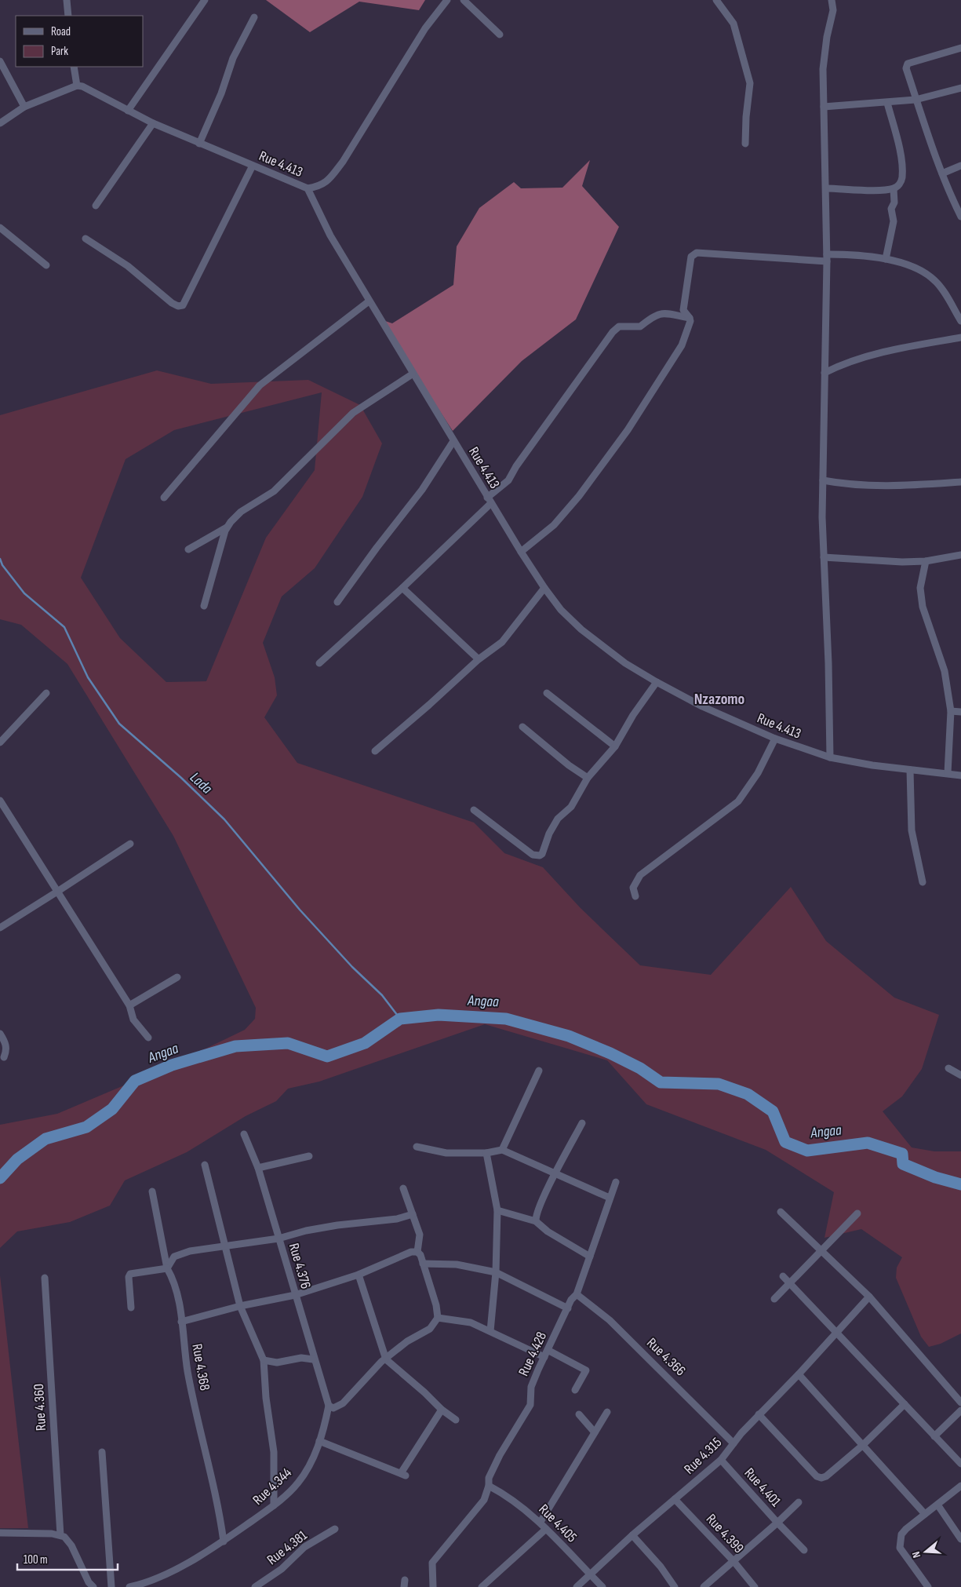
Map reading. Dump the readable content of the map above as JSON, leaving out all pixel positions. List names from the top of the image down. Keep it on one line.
{"streets":{"street":["Rue 4.413","Rue 4.376","Rue 4.428","Rue 4.366","Rue 4.368","Rue 4.360","Rue 4.315","Rue 4.344","Rue 4.401","Rue 4.405","Rue 4.399","Rue 4.381"]},"crossings":[["Rue 4.376","Rue 4.344"],["Rue 4.428","Rue 4.366"],["Rue 4.428","Rue 4.405"],["Rue 4.366","Rue 4.315"],["Rue 4.368","Rue 4.344"],["Rue 4.315","Rue 4.401"],["Rue 4.315","Rue 4.405"],["Rue 4.315","Rue 4.399"],["Rue 4.401","Rue 4.399"]],"districts":["Nzazomo"],"water":["Lada","Angaa"],"legend":["Road","Park"],"scale_bar":"100 m","north":"left"}
